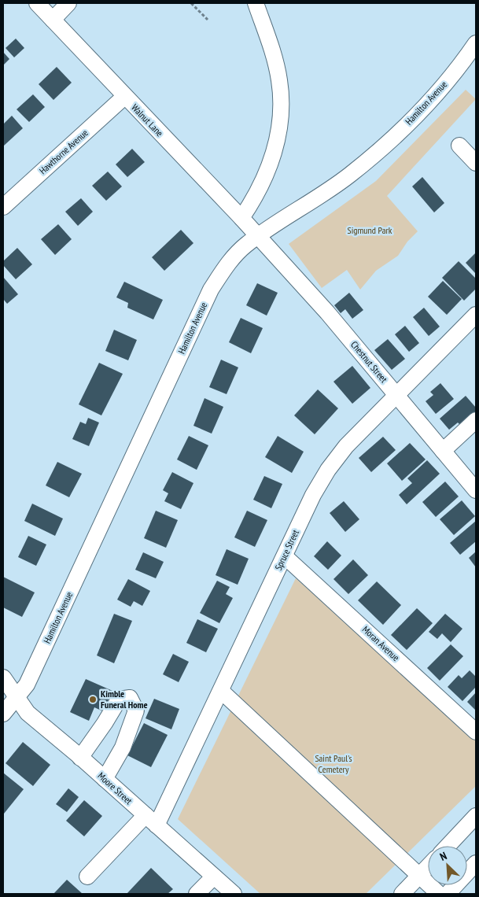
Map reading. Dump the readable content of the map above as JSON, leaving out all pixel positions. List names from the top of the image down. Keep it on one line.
{"streets":{"street":["Hamilton Avenue","Walnut Lane","Hawthorne Avenue","Chestnut Street","Spruce Street","Moran Avenue","Moore Street"]},"crossings":[["Hamilton Avenue","Walnut Lane"],["Hamilton Avenue","Chestnut Street"],["Hamilton Avenue","Moore Street"],["Walnut Lane","Hawthorne Avenue"],["Walnut Lane","Chestnut Street"],["Chestnut Street","Spruce Street"],["Spruce Street","Moran Avenue"],["Spruce Street","Moore Street"]],"parks":["Sigmund Park","Saint Paul's Cemetery"],"places":["Kimble Funeral Home"],"north":"top left"}
